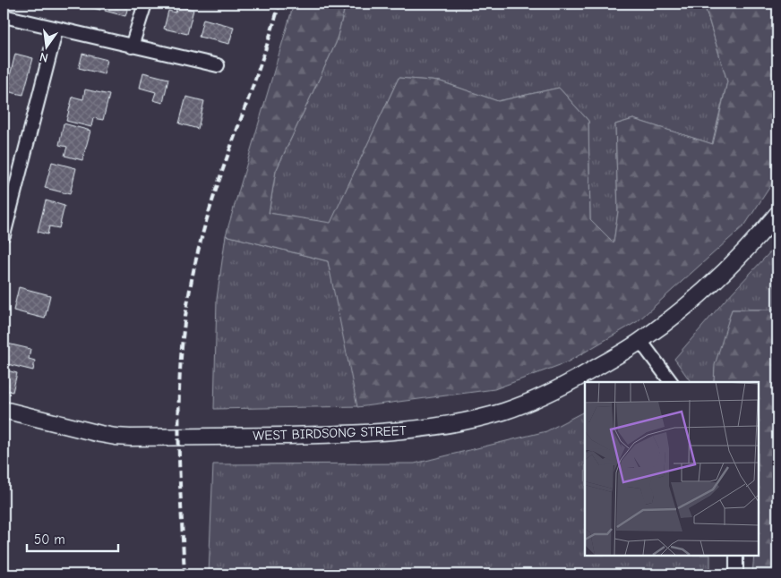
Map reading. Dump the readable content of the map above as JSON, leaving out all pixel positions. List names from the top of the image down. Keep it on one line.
{"streets":{"street":["WEST BIRDSONG STREET"]},"scale_bar":"50 m","north":"bottom"}
